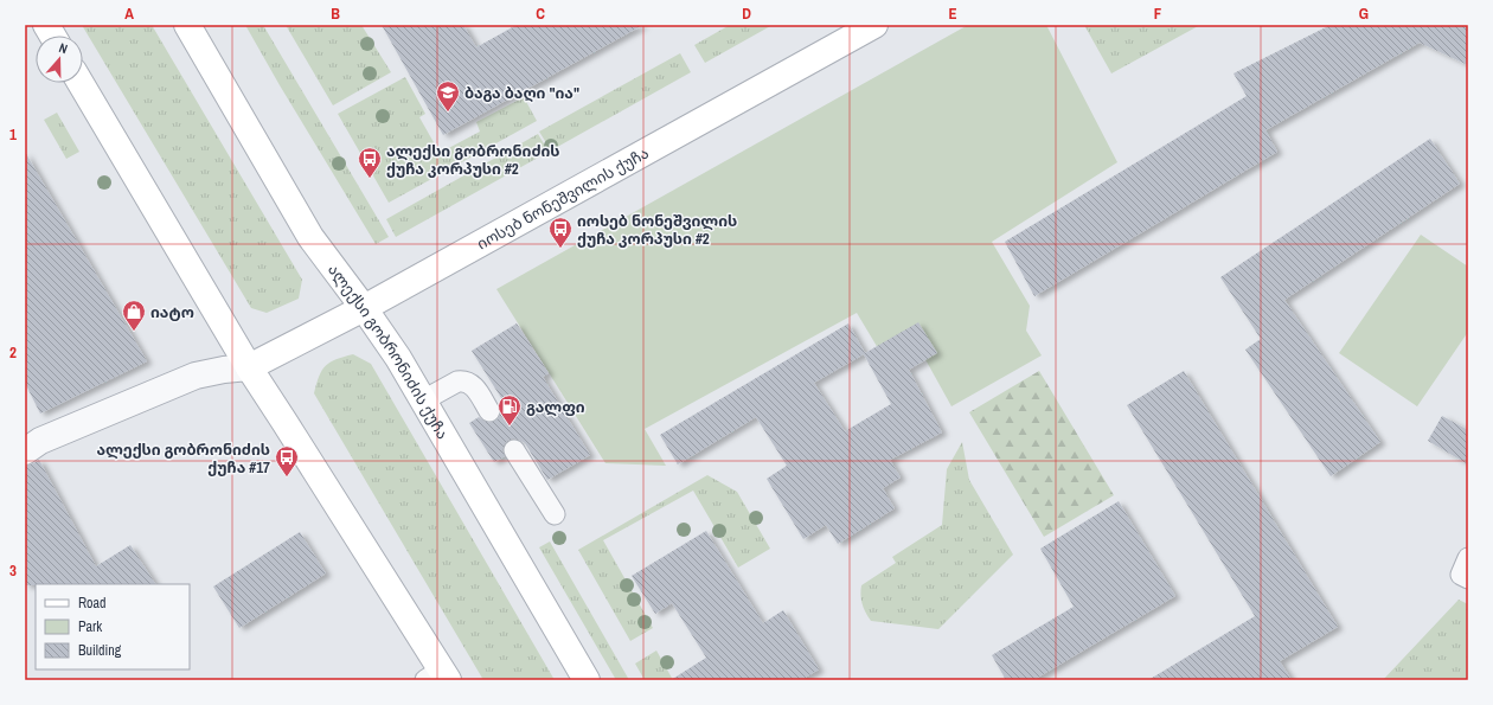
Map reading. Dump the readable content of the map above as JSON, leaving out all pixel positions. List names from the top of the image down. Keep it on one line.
{"streets":{"main road":["იოსებ ნონეშვილის ქუჩა","ალექსი გობრონიძის ქუჩა"]},"crossings":[["იოსებ ნონეშვილის ქუჩა","ალექსი გობრონიძის ქუჩა"]],"places":{"school or university":["ბაგა ბაღი \"ია\""],"bus stop":["ალექსი გობრონიძის ქუჩა კორპუსი #2","იოსებ ნონეშვილის ქუჩა კორპუსი #2","ალექსი გობრონიძის ქუჩა #17"],"shop":["იატო"],"fuel station":["გალფი"]},"legend":["Road","Park","Building"],"north":"top","grid":{"columns":["A","B","C","D","E","F","G"],"rows":["1","2","3"]}}
